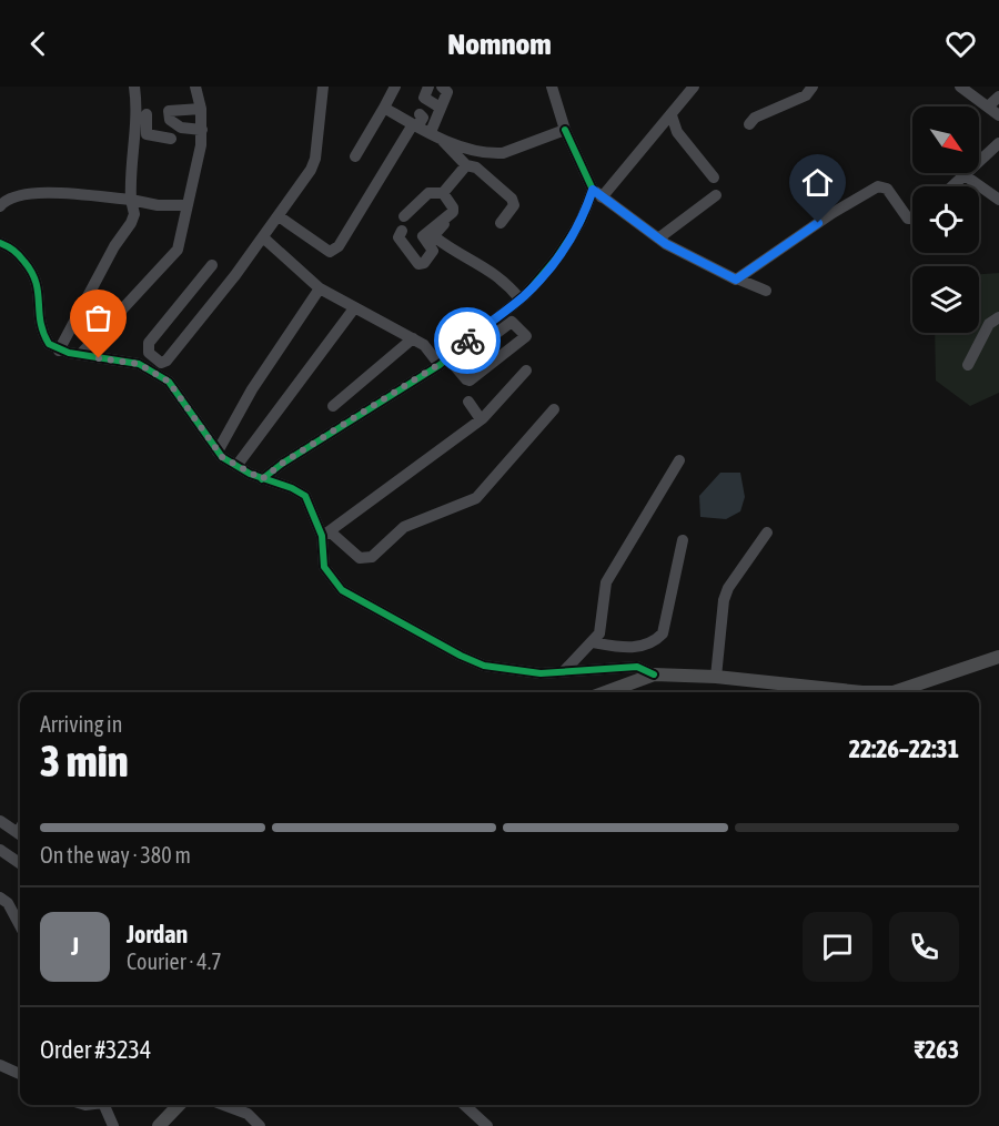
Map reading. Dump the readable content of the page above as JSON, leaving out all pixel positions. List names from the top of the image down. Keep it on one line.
{"north":"bottom right","page":{"header":"Nomnom","heading":["3 min","Arriving in","22:26–22:31"],"panel":["Jordan","Courier · 4.7","Order #3234","₹263"],"bar":"On the way · 380 m","round":"J"}}
